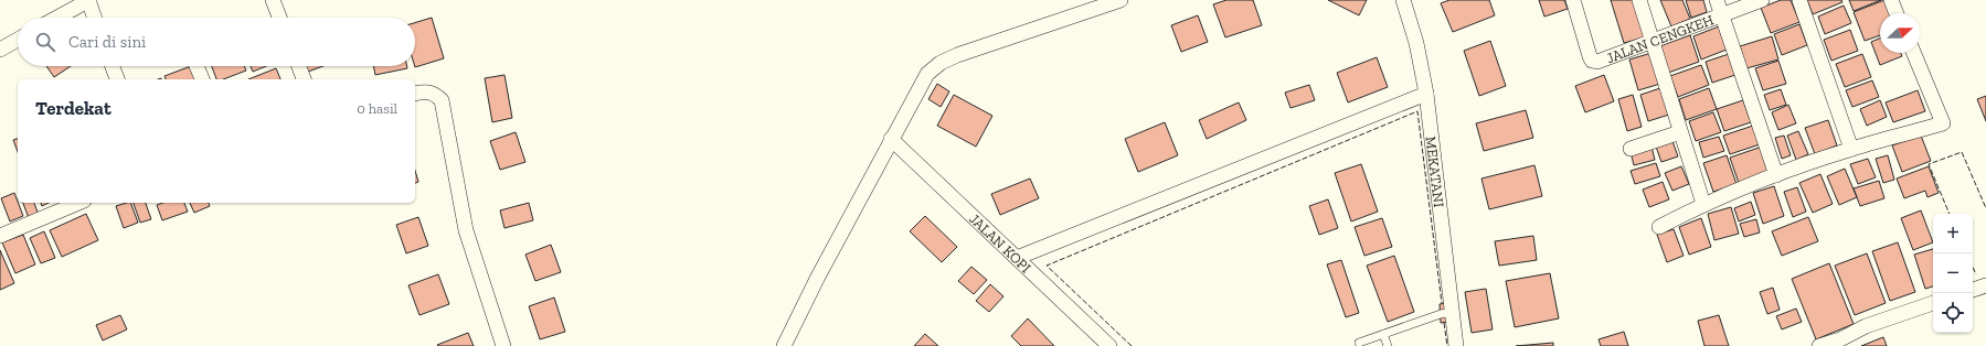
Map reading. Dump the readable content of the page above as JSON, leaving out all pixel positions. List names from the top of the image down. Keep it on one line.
{"streets":{"street":["JALAN CENGKEH","MEKATANI","JALAN KOPI"]},"north":"right","page":{"search":"Cari di sini","heading":["Terdekat","0 hasil"],"map_buttons":["+","−"]}}
